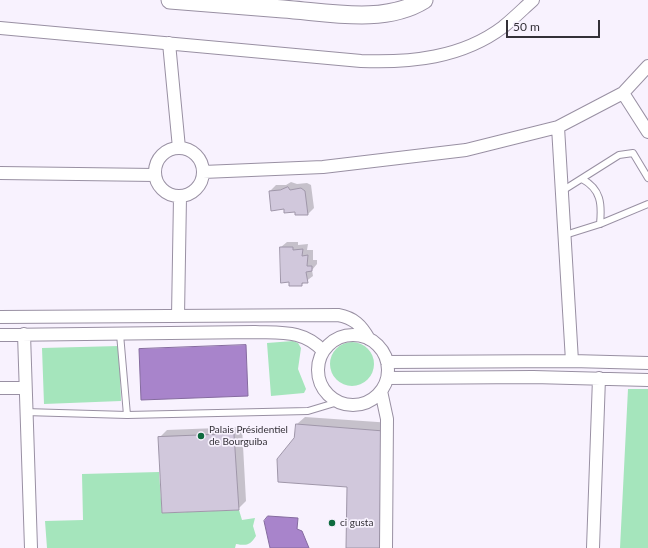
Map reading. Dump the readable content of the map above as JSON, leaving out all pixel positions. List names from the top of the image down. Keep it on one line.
{"places":["Palais Présidentiel de Bourguiba","ci gusta"],"scale_bar":"50 m"}
